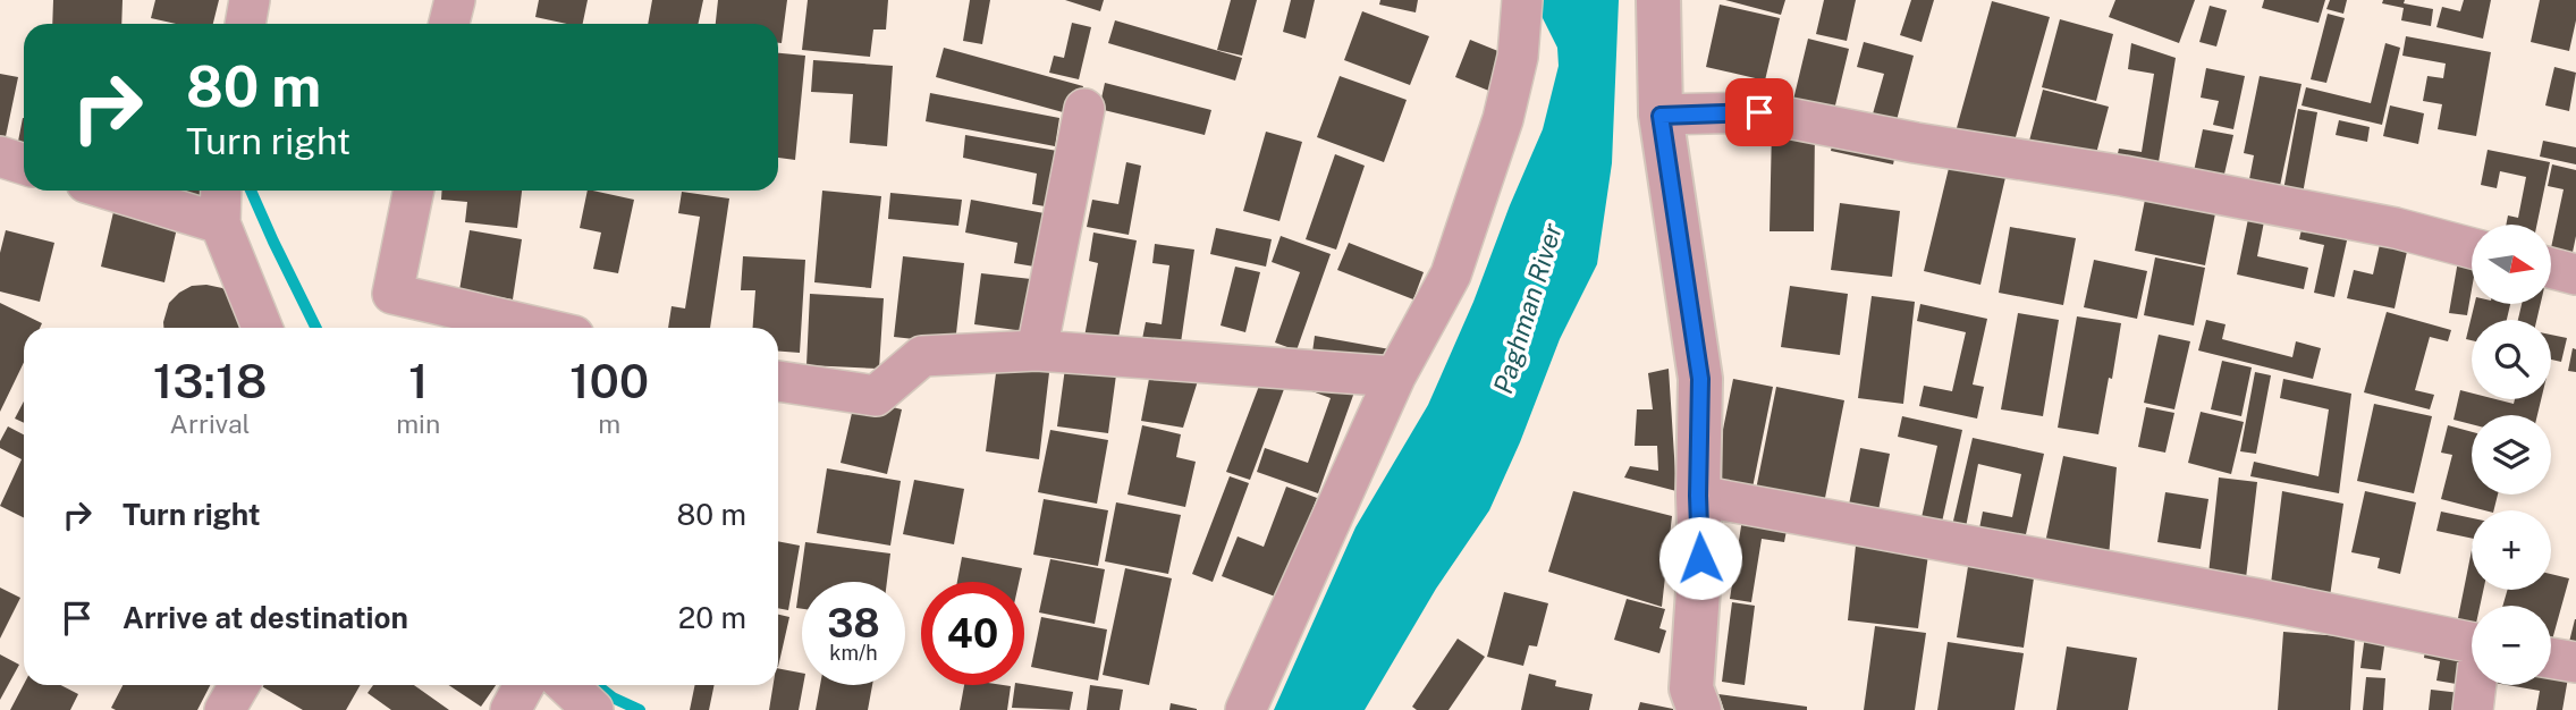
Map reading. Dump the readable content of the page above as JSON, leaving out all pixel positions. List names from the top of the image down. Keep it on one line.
{"water":["Paghman River"],"north":"right","page":{"turn":["80 m","Turn right"],"map_buttons":["+","−"],"eta":["13:18","Arrival","1","min","100","m"],"list":[{"name":"Turn right","value":"80 m"},{"name":"Arrive at destination","value":"20 m"}],"speed":"38 km/h","limit":"40"}}
